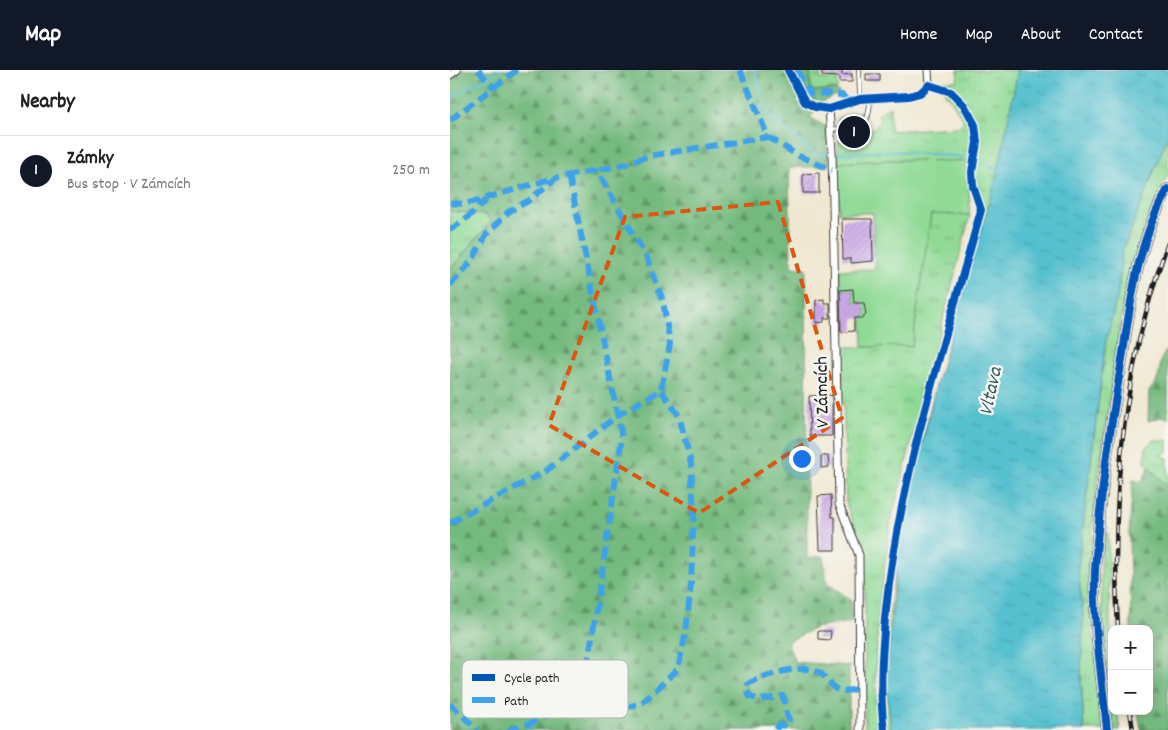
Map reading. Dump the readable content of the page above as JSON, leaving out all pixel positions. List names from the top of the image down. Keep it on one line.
{"streets":{"street":["V Zámcích"]},"water":["Vltava"],"legend":["Cycle path","Path"],"page":{"header":"Map","nav":["Home","Map","About","Contact"],"heading":"Nearby","pins":"1","list":[{"mark":"1","name":"Zámky","note":"Bus stop · V Zámcích","value":"250 m"}],"map_buttons":["+","−"]}}
